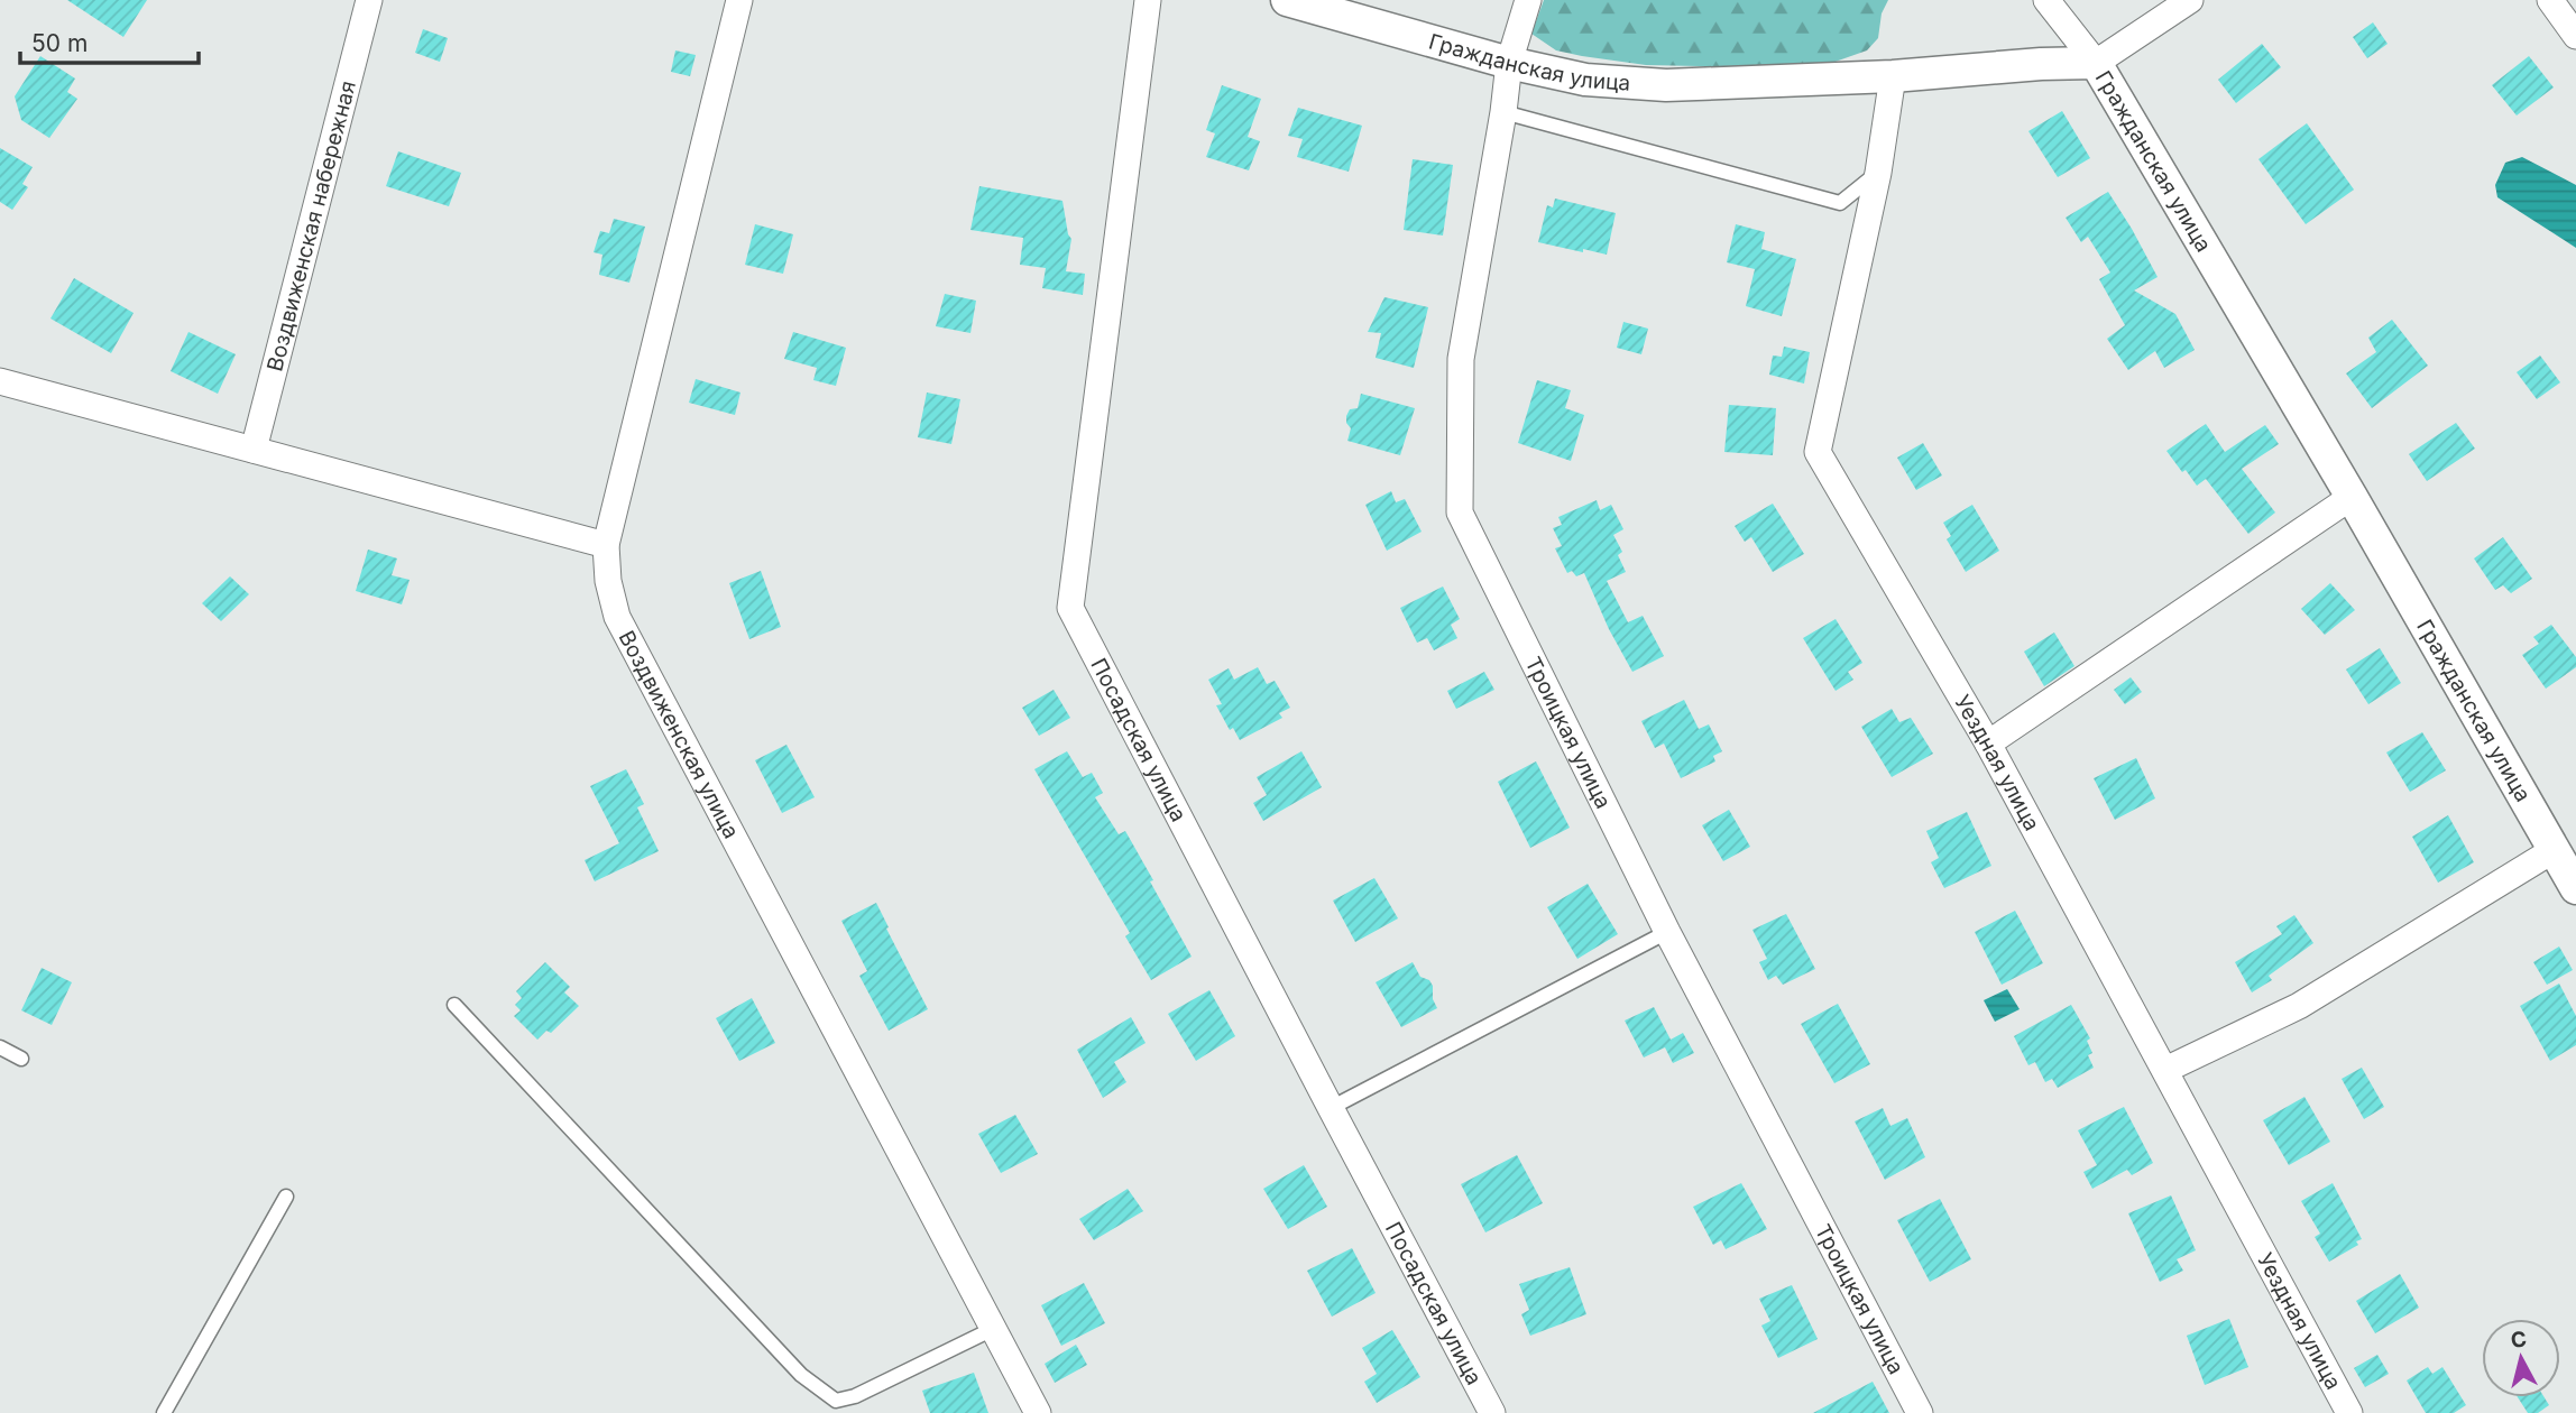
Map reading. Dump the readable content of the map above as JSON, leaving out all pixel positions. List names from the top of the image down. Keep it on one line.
{"streets":{"street":["Гражданская улица","Воздвиженская набережная","Троицкая улица","Воздвиженская улица","Посадская улица","Уездная улица"]},"crossings":[["Гражданская улица","Троицкая улица"],["Гражданская улица","Уездная улица"]],"scale_bar":"50 m","north":"top"}
